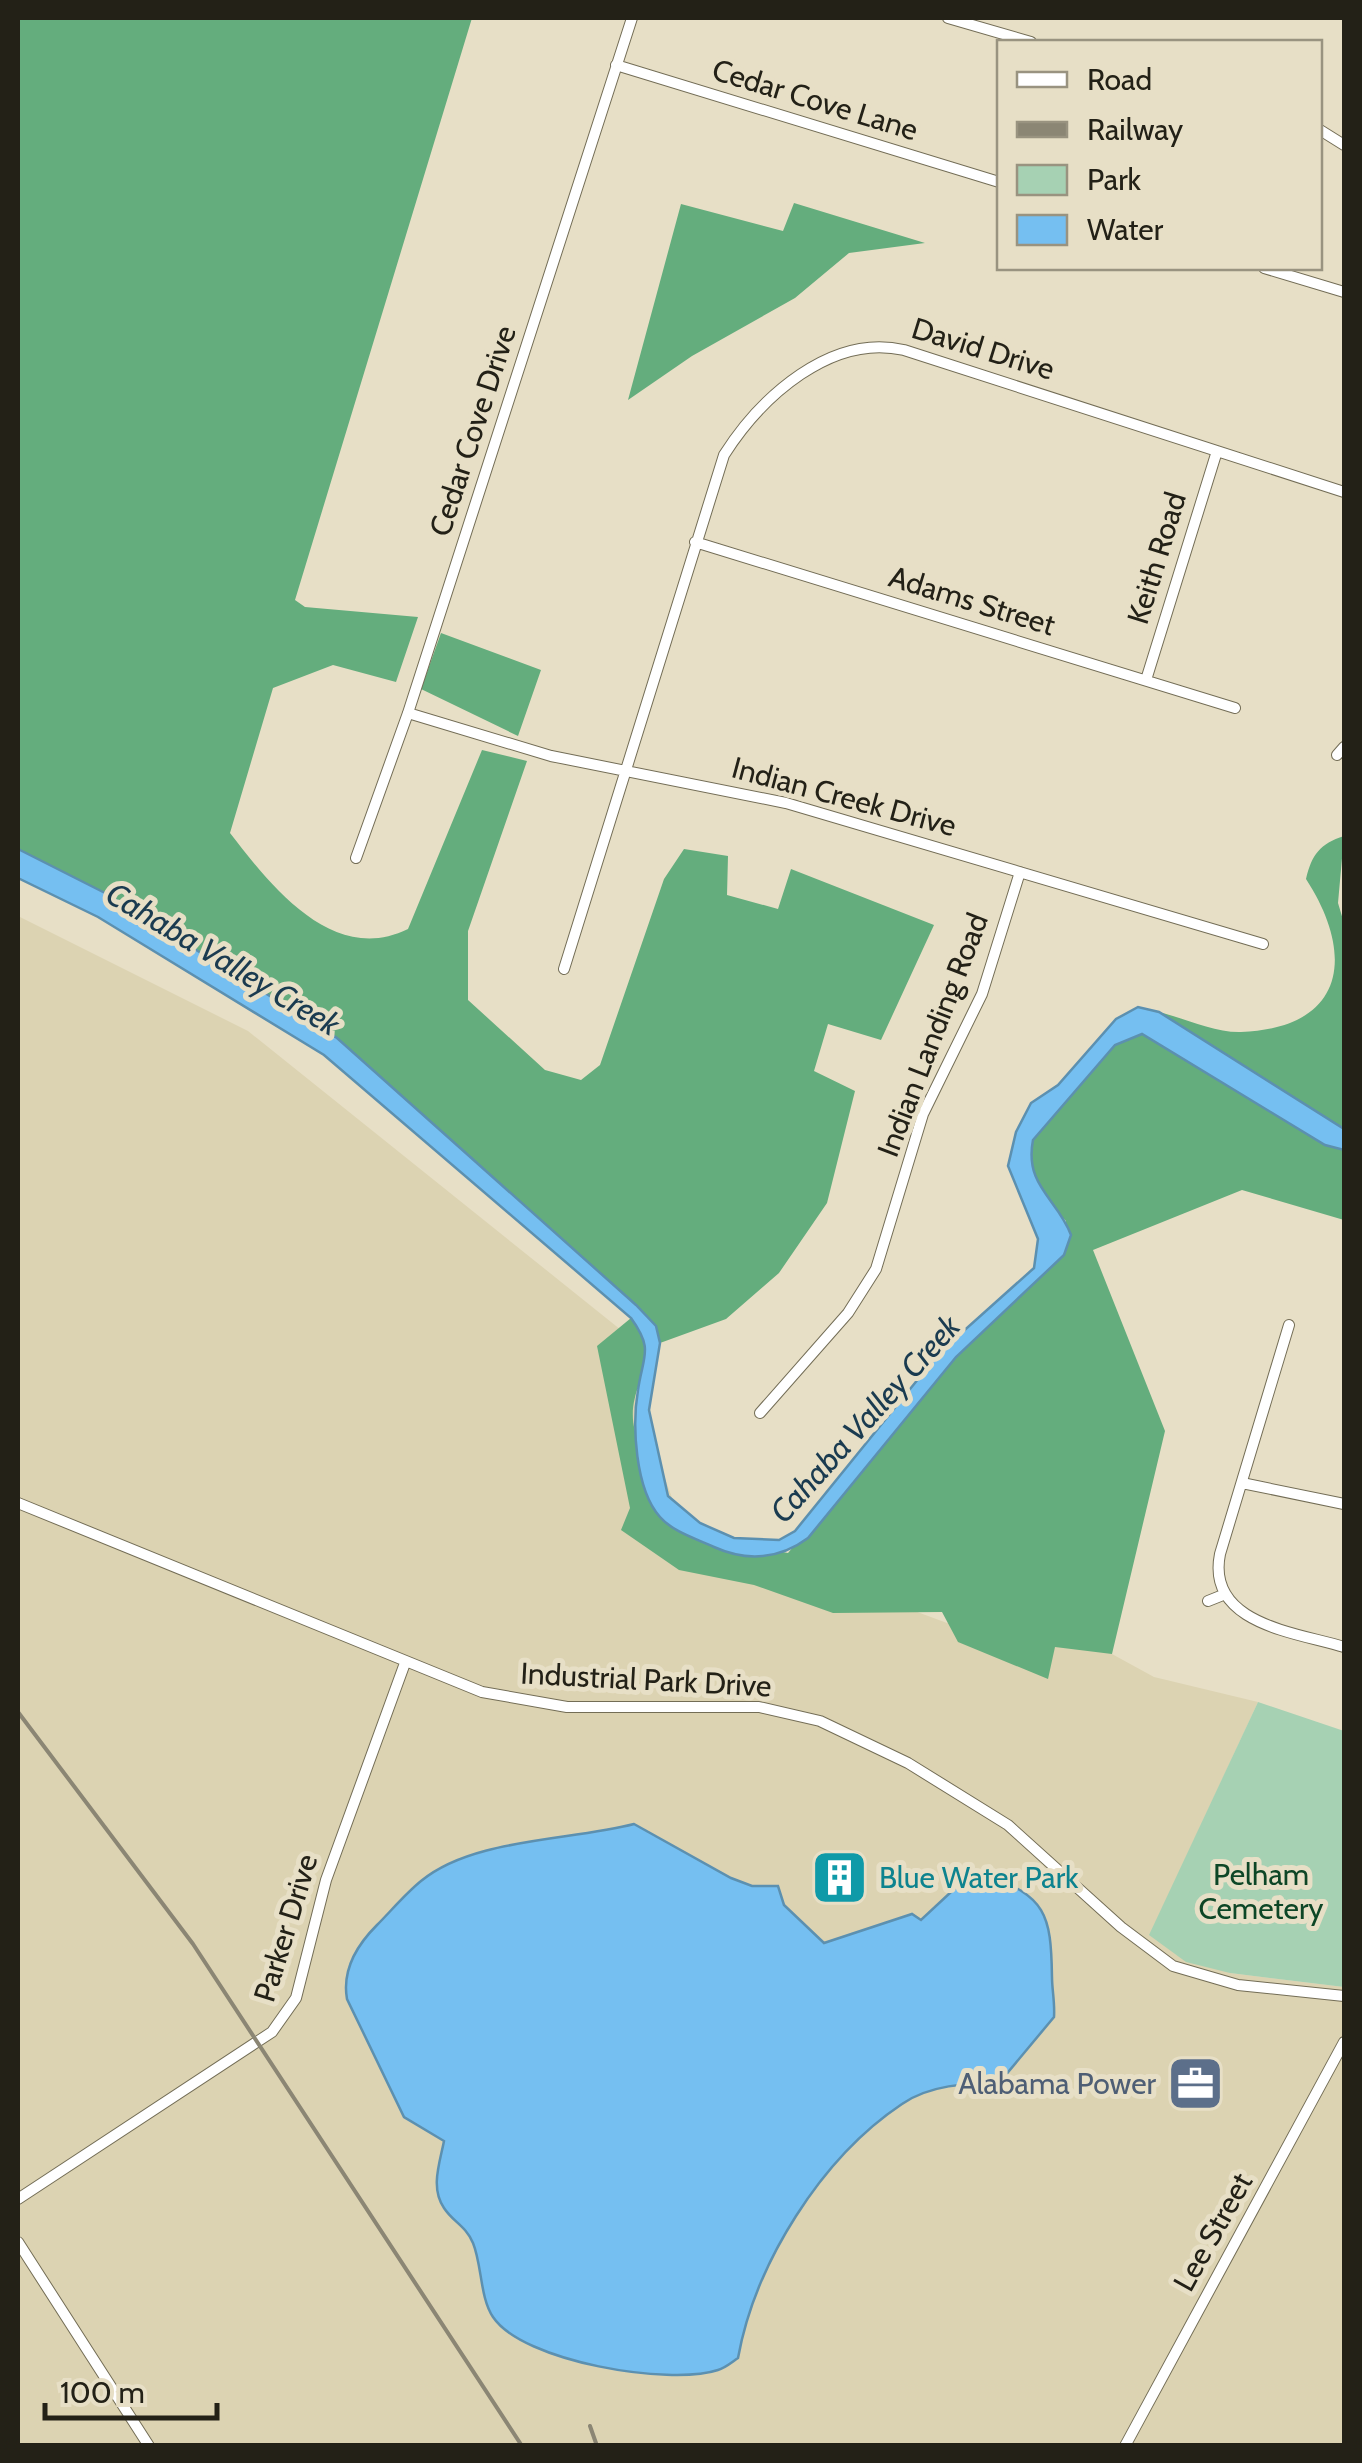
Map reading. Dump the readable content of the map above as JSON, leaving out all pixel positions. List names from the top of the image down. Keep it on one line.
{"streets":{"street":["Cedar Cove Lane","David Drive","Cedar Cove Drive","Keith Road","Adams Street","Indian Creek Drive","Indian Landing Road","Industrial Park Drive","Parker Drive","Lee Street"]},"crossings":[["Cedar Cove Lane","Cedar Cove Drive"],["David Drive","Keith Road"],["David Drive","Adams Street"],["David Drive","Indian Creek Drive"],["Cedar Cove Drive","Indian Creek Drive"],["Keith Road","Adams Street"],["Indian Creek Drive","Indian Landing Road"],["Industrial Park Drive","Parker Drive"]],"water":["Cahaba Valley Creek"],"parks":["Pelham Cemetery"],"places":{"building":["Blue Water Park"],"office":["Alabama Power"]},"legend":["Road","Railway","Park","Water"],"scale_bar":"100 m"}
